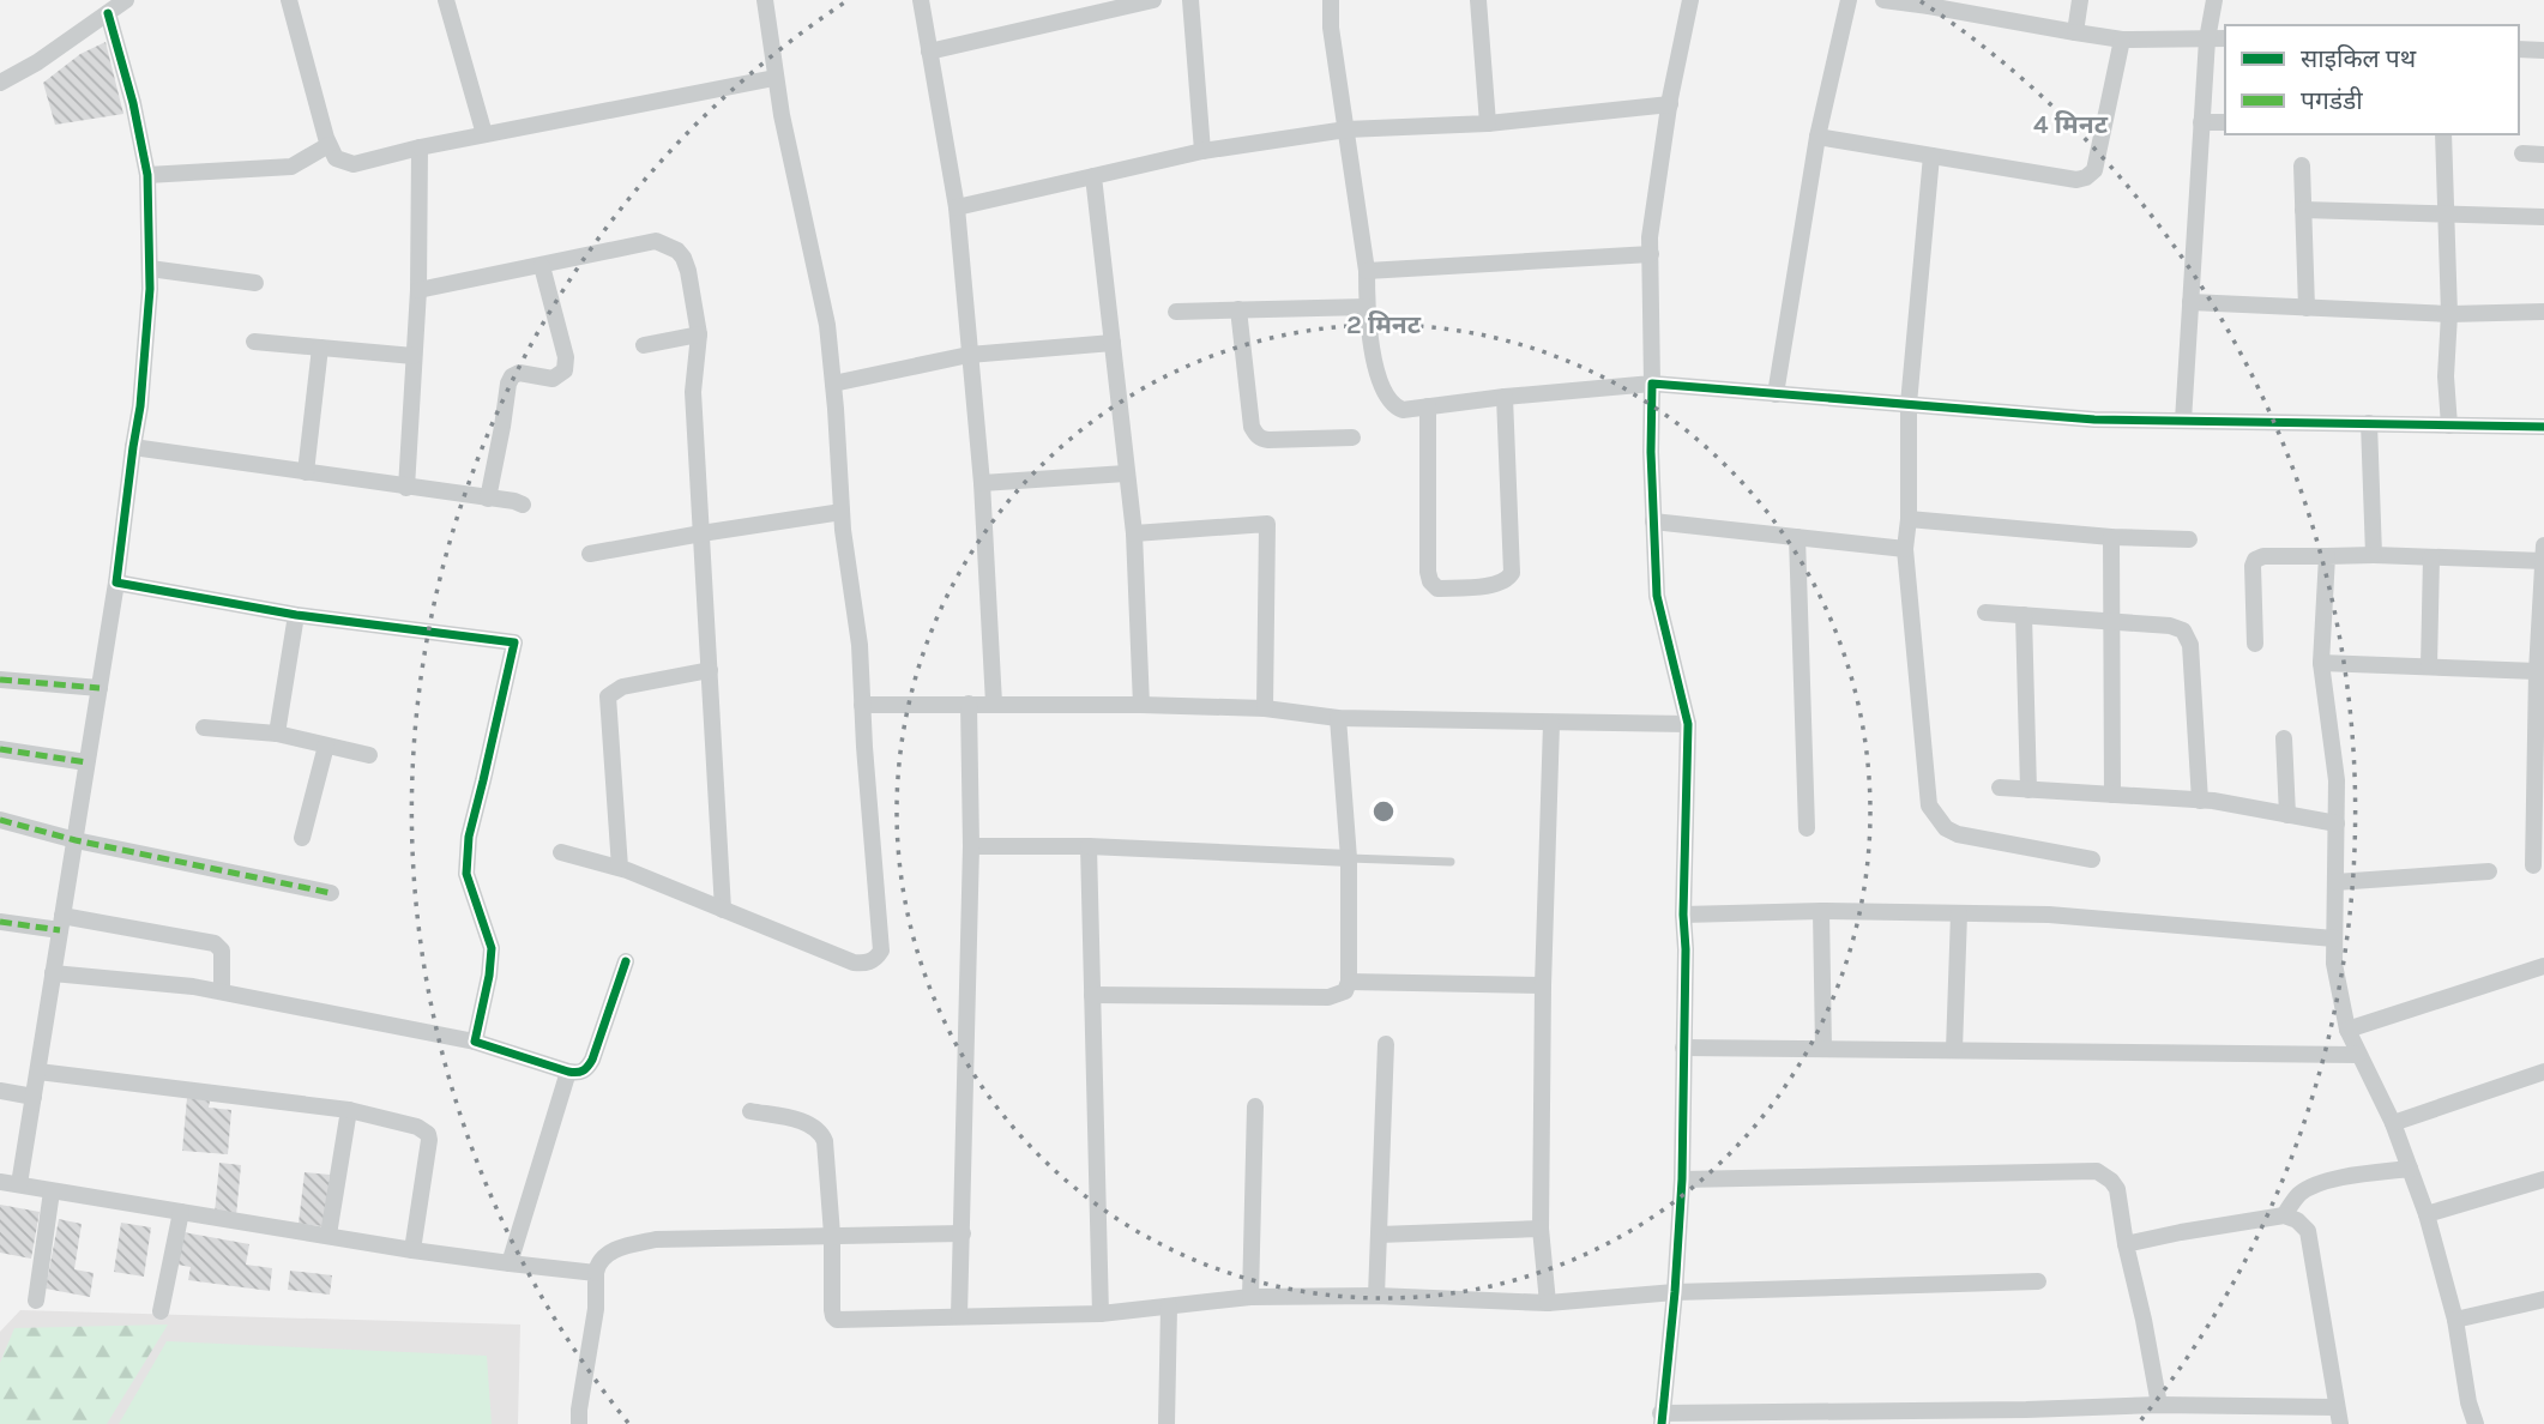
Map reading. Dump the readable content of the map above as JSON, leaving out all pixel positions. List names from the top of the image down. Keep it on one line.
{"legend":["साइकिल पथ","पगडंडी"],"rings":["4 मिनट","2 मिनट"]}
